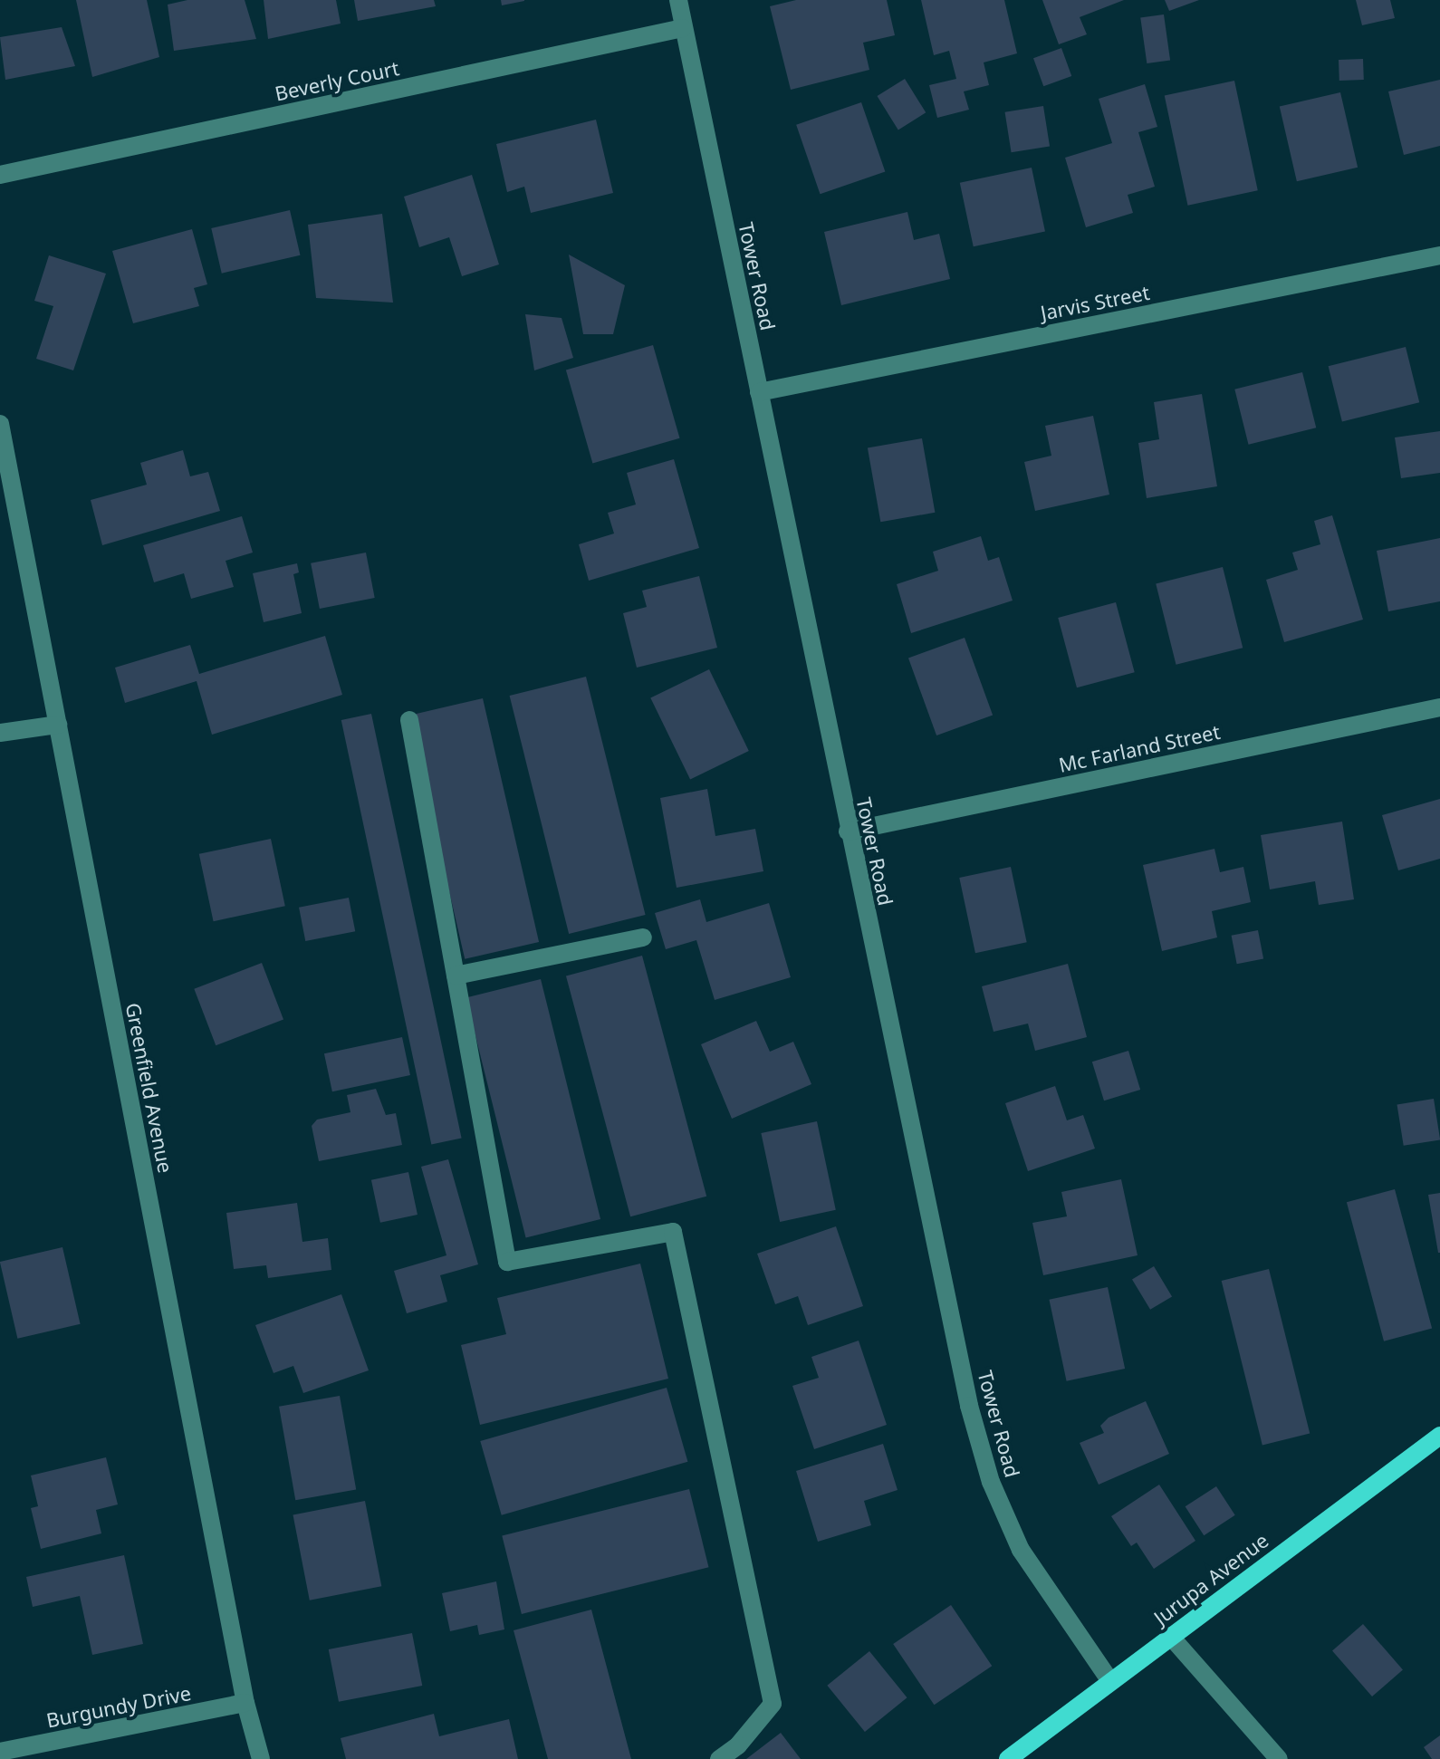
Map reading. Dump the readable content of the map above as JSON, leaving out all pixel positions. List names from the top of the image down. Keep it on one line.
{"streets":{"main road":["Jurupa Avenue"],"street":["Beverly Court","Tower Road","Jarvis Street","Mc Farland Street","Greenfield Avenue","Burgundy Drive"]},"crossings":[["Beverly Court","Tower Road"],["Tower Road","Jarvis Street"],["Tower Road","Mc Farland Street"],["Tower Road","Jurupa Avenue"],["Greenfield Avenue","Burgundy Drive"]]}
